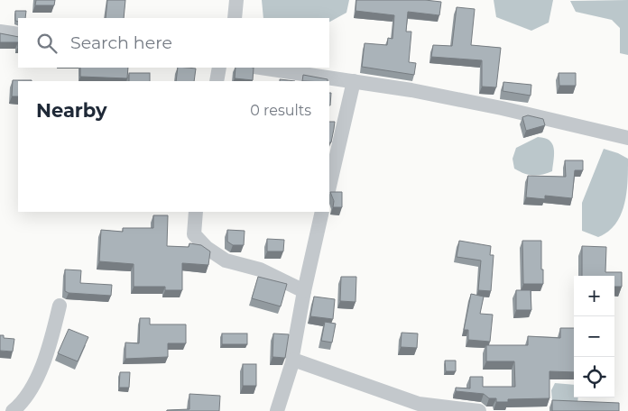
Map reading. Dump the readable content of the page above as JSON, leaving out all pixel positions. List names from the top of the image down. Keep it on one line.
{"page":{"search":"Search here","heading":["Nearby","0 results"],"map_buttons":["+","−"]}}
